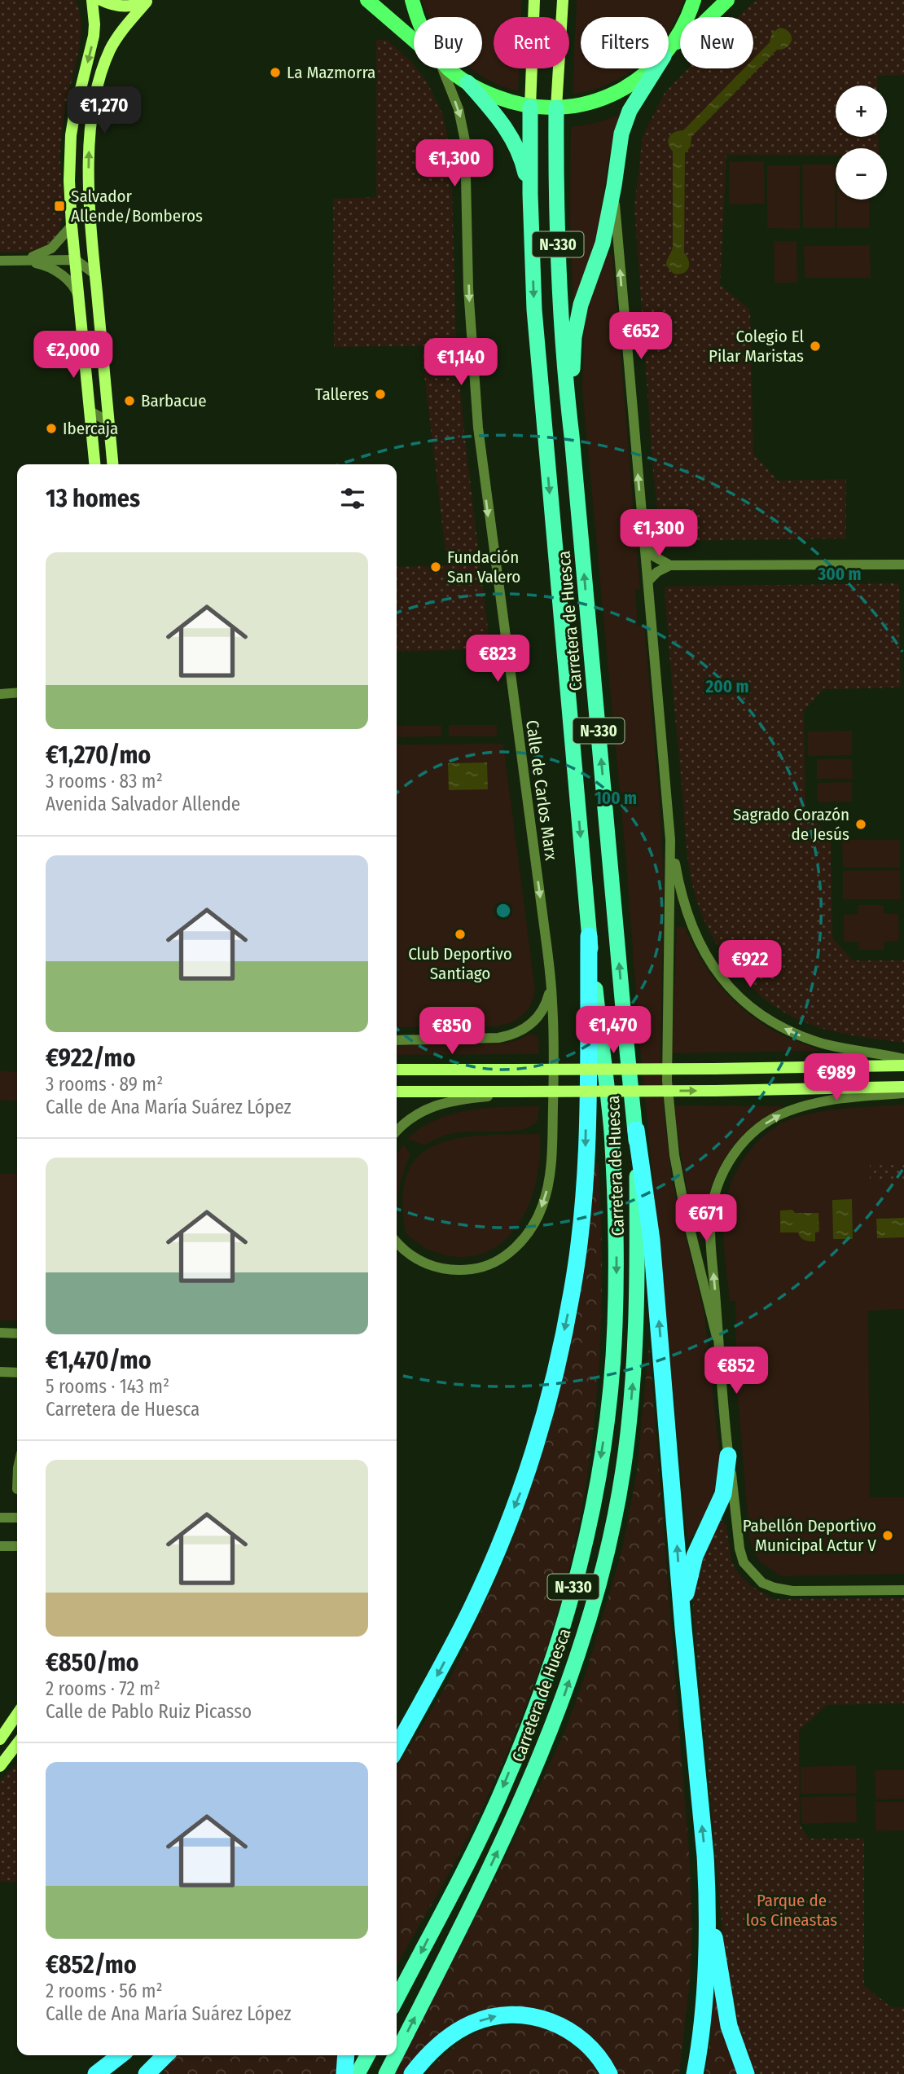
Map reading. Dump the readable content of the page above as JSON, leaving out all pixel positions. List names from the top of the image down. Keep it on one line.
{"streets":{"highway":["N-330","Carretera de Huesca"],"street":["Calle de Carlos Marx"]},"one_way":["Calle de Carlos Marx"],"parks":["Parque de los Cineastas"],"places":{"other":["La Mazmorra","Colegio El Pilar Maristas","Talleres","Barbacue","Ibercaja","Fundación San Valero","Sagrado Corazón de Jesús","Club Deportivo Santiago","Pabellón Deportivo Municipal Actur V"],"transit":["Salvador Allende/Bomberos"]},"page":{"chip":["Buy","Rent","Filters","New"],"map_buttons":["+","−"],"price":["€1,270","€1,300","€652","€2,000","€1,140","€1,300","€823","€922","€1,470","€850","€989","€671","€852"],"heading":"13 homes","list":[{"name":"€1,270/mo","note":"3 rooms · 83 m² · Avenida Salvador Allende"},{"name":"€922/mo","note":"3 rooms · 89 m² · Calle de Ana María Suárez López"},{"name":"€1,470/mo","note":"5 rooms · 143 m² · Carretera de Huesca"},{"name":"€850/mo","note":"2 rooms · 72 m² · Calle de Pablo Ruiz Picasso"},{"name":"€852/mo","note":"2 rooms · 56 m² · Calle de Ana María Suárez López"}]},"rings":["300 m","200 m","100 m"]}
